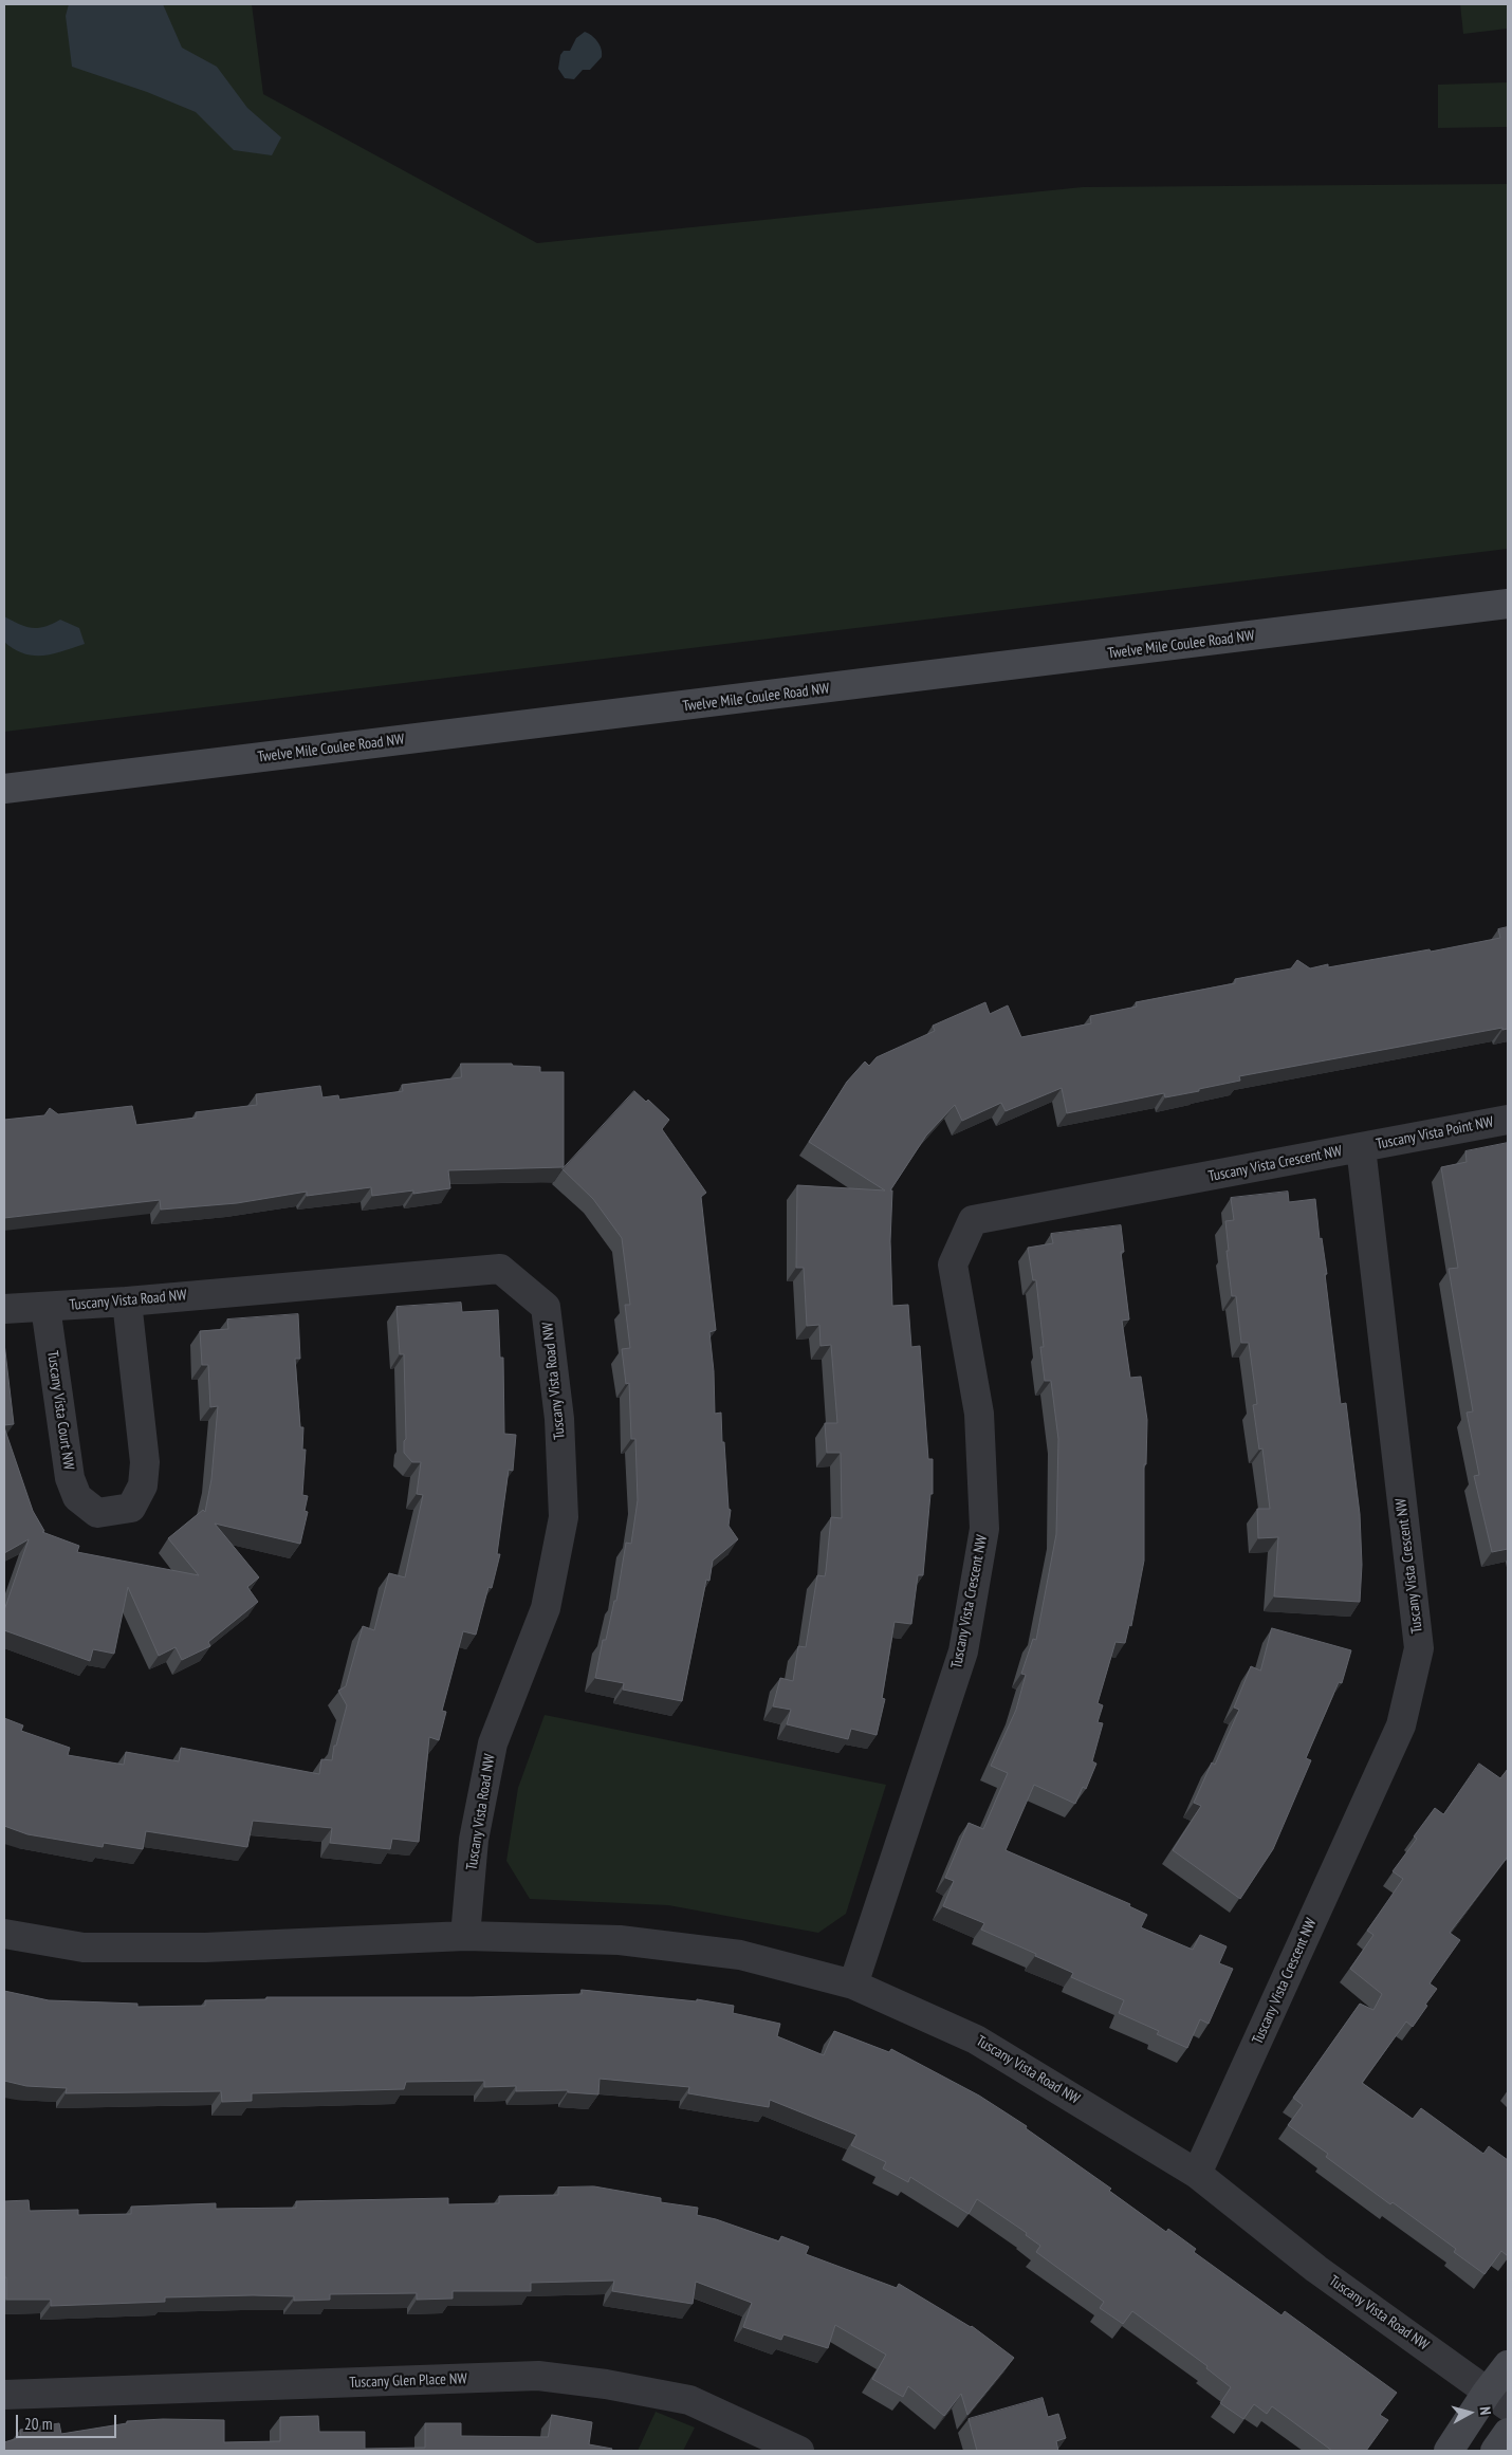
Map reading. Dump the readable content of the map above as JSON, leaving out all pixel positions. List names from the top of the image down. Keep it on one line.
{"streets":{"street":["Twelve Mile Coulee Road NW","Tuscany Vista Point NW","Tuscany Vista Crescent NW","Tuscany Vista Road NW","Tuscany Vista Court NW","Tuscany Glen Place NW"]},"crossings":[["Tuscany Vista Point NW","Tuscany Vista Crescent NW"],["Tuscany Vista Crescent NW","Tuscany Vista Road NW"],["Tuscany Vista Road NW","Tuscany Vista Court NW"]],"scale_bar":"20 m","north":"right"}
